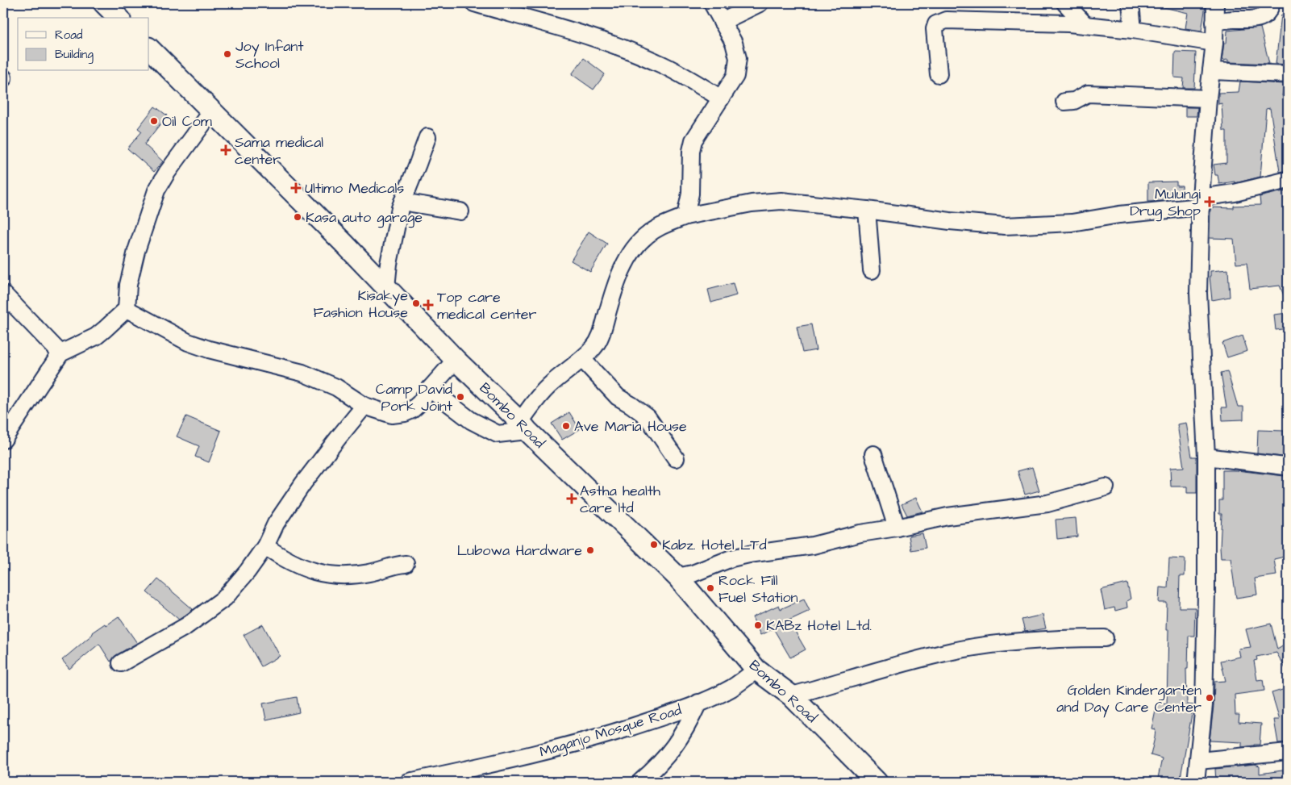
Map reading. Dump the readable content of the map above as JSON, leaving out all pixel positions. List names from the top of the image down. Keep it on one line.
{"streets":{"main road":["Bombo Road"],"street":["Maganjo Mosque Road"]},"crossings":[["Bombo Road","Maganjo Mosque Road"]],"places":{"other":["Joy Infant School","Oil Com","Kasa auto garage","Kisakye Fashion House","Camp David Pork Joint","Ave Maria House","Kabz. Hotel LTd","Lubowa Hardware","Rock Fill Fuel Station","KABz Hotel Ltd.","Golden Kindergarten and Day Care Center"],"health":["Sama medical center","Ultimo Medicals","Mulungi Drug Shop","Top care medical center","Astha health care ltd"]},"legend":["Road","Building"]}
